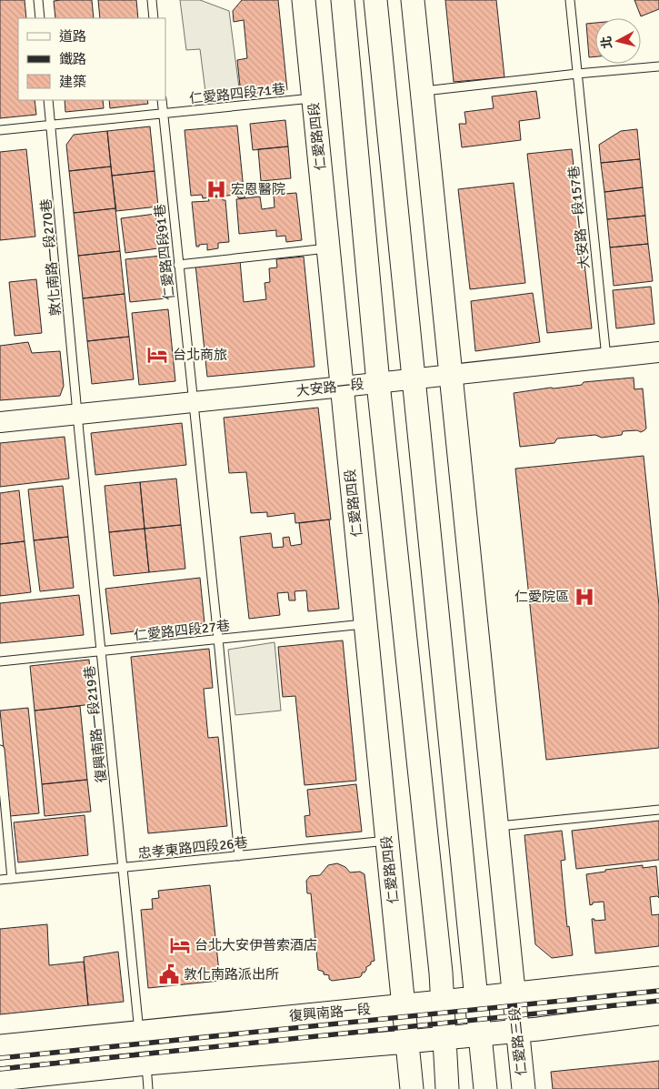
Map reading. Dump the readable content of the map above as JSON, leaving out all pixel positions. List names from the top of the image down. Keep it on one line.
{"streets":{"main road":["仁愛路四段","復興南路一段","仁愛路三段"],"street":["大安路一段"],"lane":["仁愛路四段71巷","大安路一段157巷","仁愛路四段91巷","敦化南路一段270巷","仁愛路四段27巷","復興南路一段219巷","忠孝東路四段26巷"]},"crossings":[["仁愛路四段71巷","仁愛路四段"],["仁愛路四段71巷","仁愛路四段91巷"],["仁愛路四段71巷","敦化南路一段270巷"],["仁愛路四段","大安路一段"],["仁愛路四段","仁愛路四段27巷"],["仁愛路四段","忠孝東路四段26巷"],["仁愛路四段","復興南路一段"],["大安路一段157巷","大安路一段"],["仁愛路四段91巷","大安路一段"],["仁愛路四段91巷","仁愛路四段27巷"],["仁愛路四段91巷","忠孝東路四段26巷"],["敦化南路一段270巷","大安路一段"],["敦化南路一段270巷","復興南路一段219巷"],["大安路一段","復興南路一段219巷"],["仁愛路四段27巷","復興南路一段219巷"],["復興南路一段219巷","忠孝東路四段26巷"],["復興南路一段219巷","復興南路一段"],["復興南路一段","仁愛路三段"]],"places":{"hospital":["宏恩醫院","仁愛院區"],"hotel":["台北商旅","台北大安伊普索酒店"],"public building":["敦化南路派出所"]},"legend":["道路","鐵路","建築"],"north":"left"}
